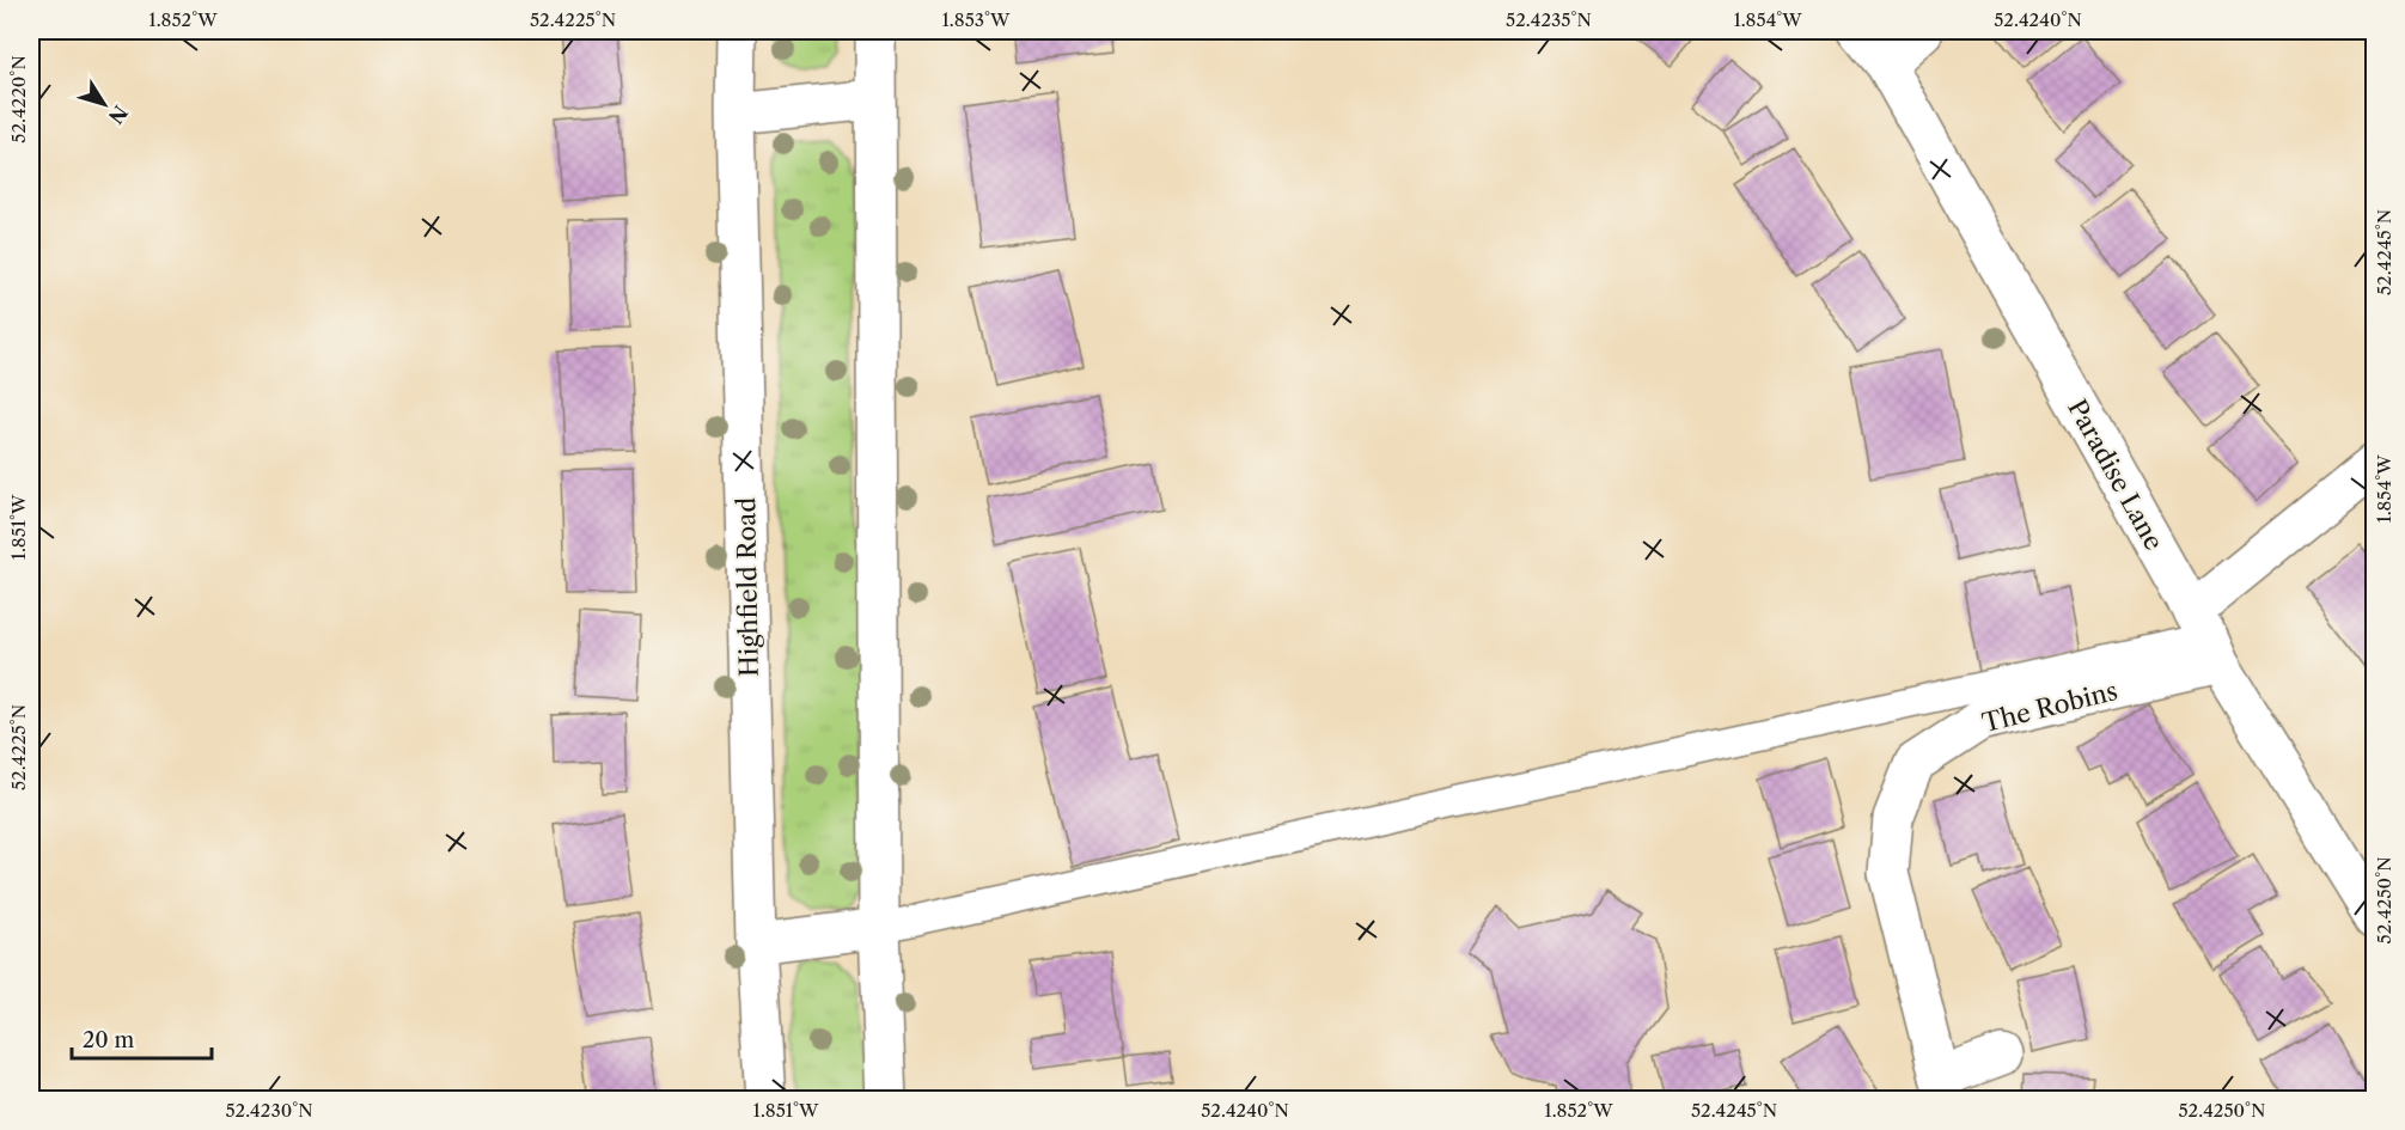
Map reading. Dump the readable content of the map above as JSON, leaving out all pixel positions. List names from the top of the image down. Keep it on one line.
{"streets":{"street":["Paradise Lane","Highfield Road","The Robins"]},"crossings":[["Paradise Lane","The Robins"]],"scale_bar":"20 m","north":"bottom right","coordinates":["1.852°W","52.4225°N","1.853°W","52.4235°N","1.854°W","52.4240°N","52.4220°N","52.4245°N","1.851°W","52.4250°N","52.4230°N"]}
